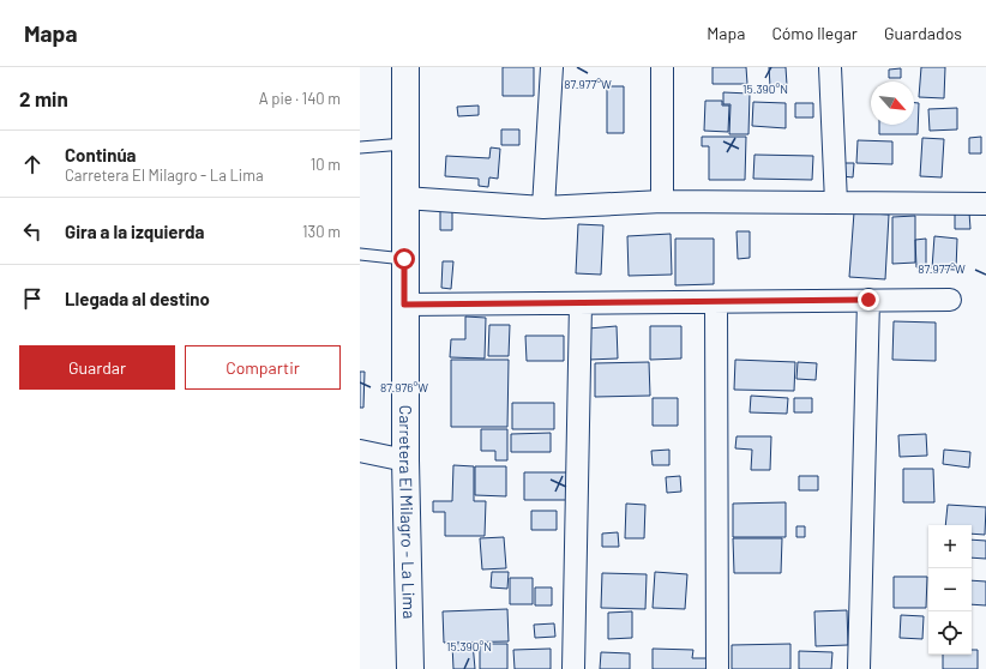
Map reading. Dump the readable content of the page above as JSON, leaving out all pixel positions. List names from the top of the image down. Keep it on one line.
{"streets":{"main road":["Carretera El Milagro - La Lima"]},"north":"bottom right","page":{"header":"Mapa","nav":["Mapa","Cómo llegar","Guardados"],"heading":["2 min","A pie · 140 m"],"list":[["Continúa","Carretera El Milagro - La Lima","10 m"],["Gira a la izquierda","130 m"],"Llegada al destino"],"buttons":["Guardar","Compartir"],"map_buttons":["+","−"]},"coordinates":["87.977°W","15.390°N","87.976°W"]}
